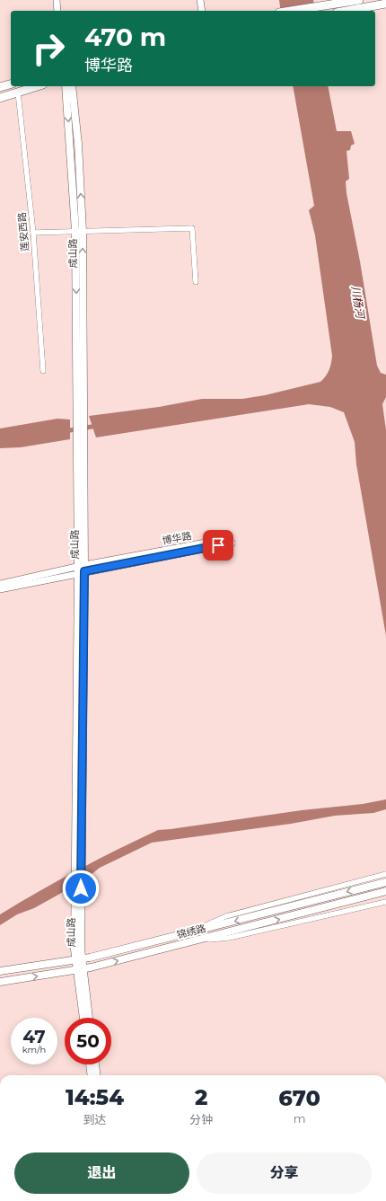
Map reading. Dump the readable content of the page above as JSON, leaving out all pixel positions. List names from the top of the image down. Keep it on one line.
{"streets":{"main road":["成山路","锦绣路"],"street":["莲安西路","博华路"]},"crossings":[["成山路","博华路"],["成山路","锦绣路"]],"water":["川杨河"],"page":{"turn":["470 m","博华路"],"speed":"47 km/h","limit":"50","eta":["14:54","到达","2","分钟","670","m"],"buttons":["退出","分享"]}}
